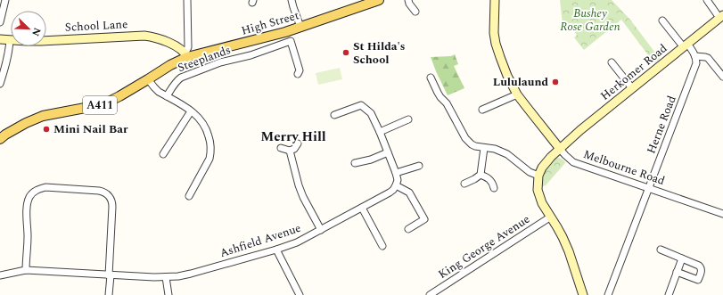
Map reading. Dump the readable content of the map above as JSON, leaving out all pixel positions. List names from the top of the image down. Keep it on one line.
{"streets":{"main road":["High Street","A411"],"street":["School Lane","Steeplands","Herkomer Road","Herne Road","Melbourne Road","Ashfield Avenue","King George Avenue"]},"crossings":[["High Street","School Lane"],["High Street","A411"],["School Lane","A411"],["Herkomer Road","Melbourne Road"],["Herne Road","Melbourne Road"]],"districts":["Merry Hill"],"parks":["Bushey Rose Garden"],"places":["St Hilda's School","Lululaund","Mini Nail Bar"],"north":"bottom right"}
